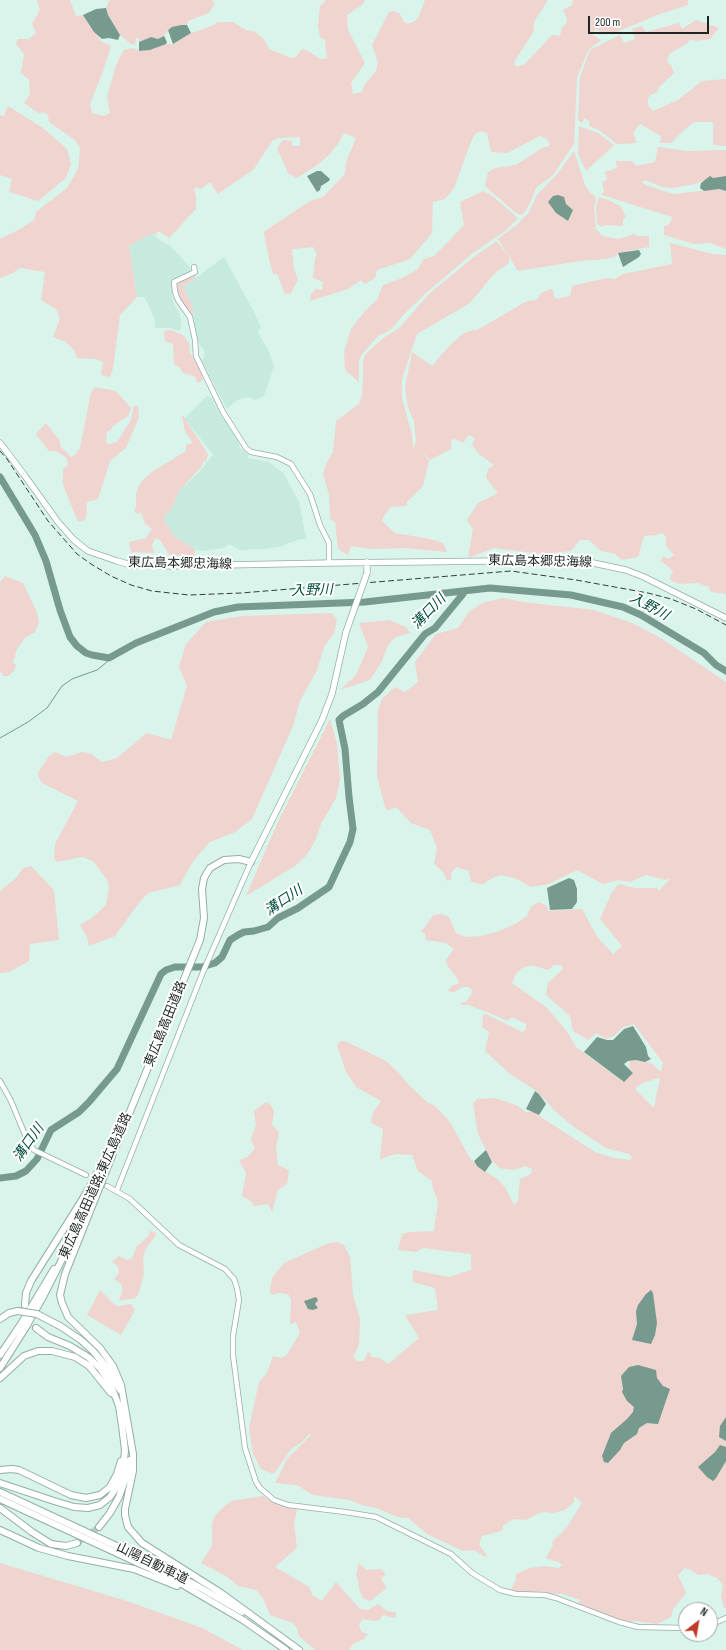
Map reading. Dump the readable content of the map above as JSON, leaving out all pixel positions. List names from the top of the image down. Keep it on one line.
{"streets":{"highway":["東広島高田道路","東広島高田道路;東広島道路","山陽自動車道"],"main road":["東広島本郷忠海線"]},"crossings":[["東広島高田道路","東広島高田道路;東広島道路"]],"water":["入野川","溝口川"],"scale_bar":"200 m","north":"top right"}
